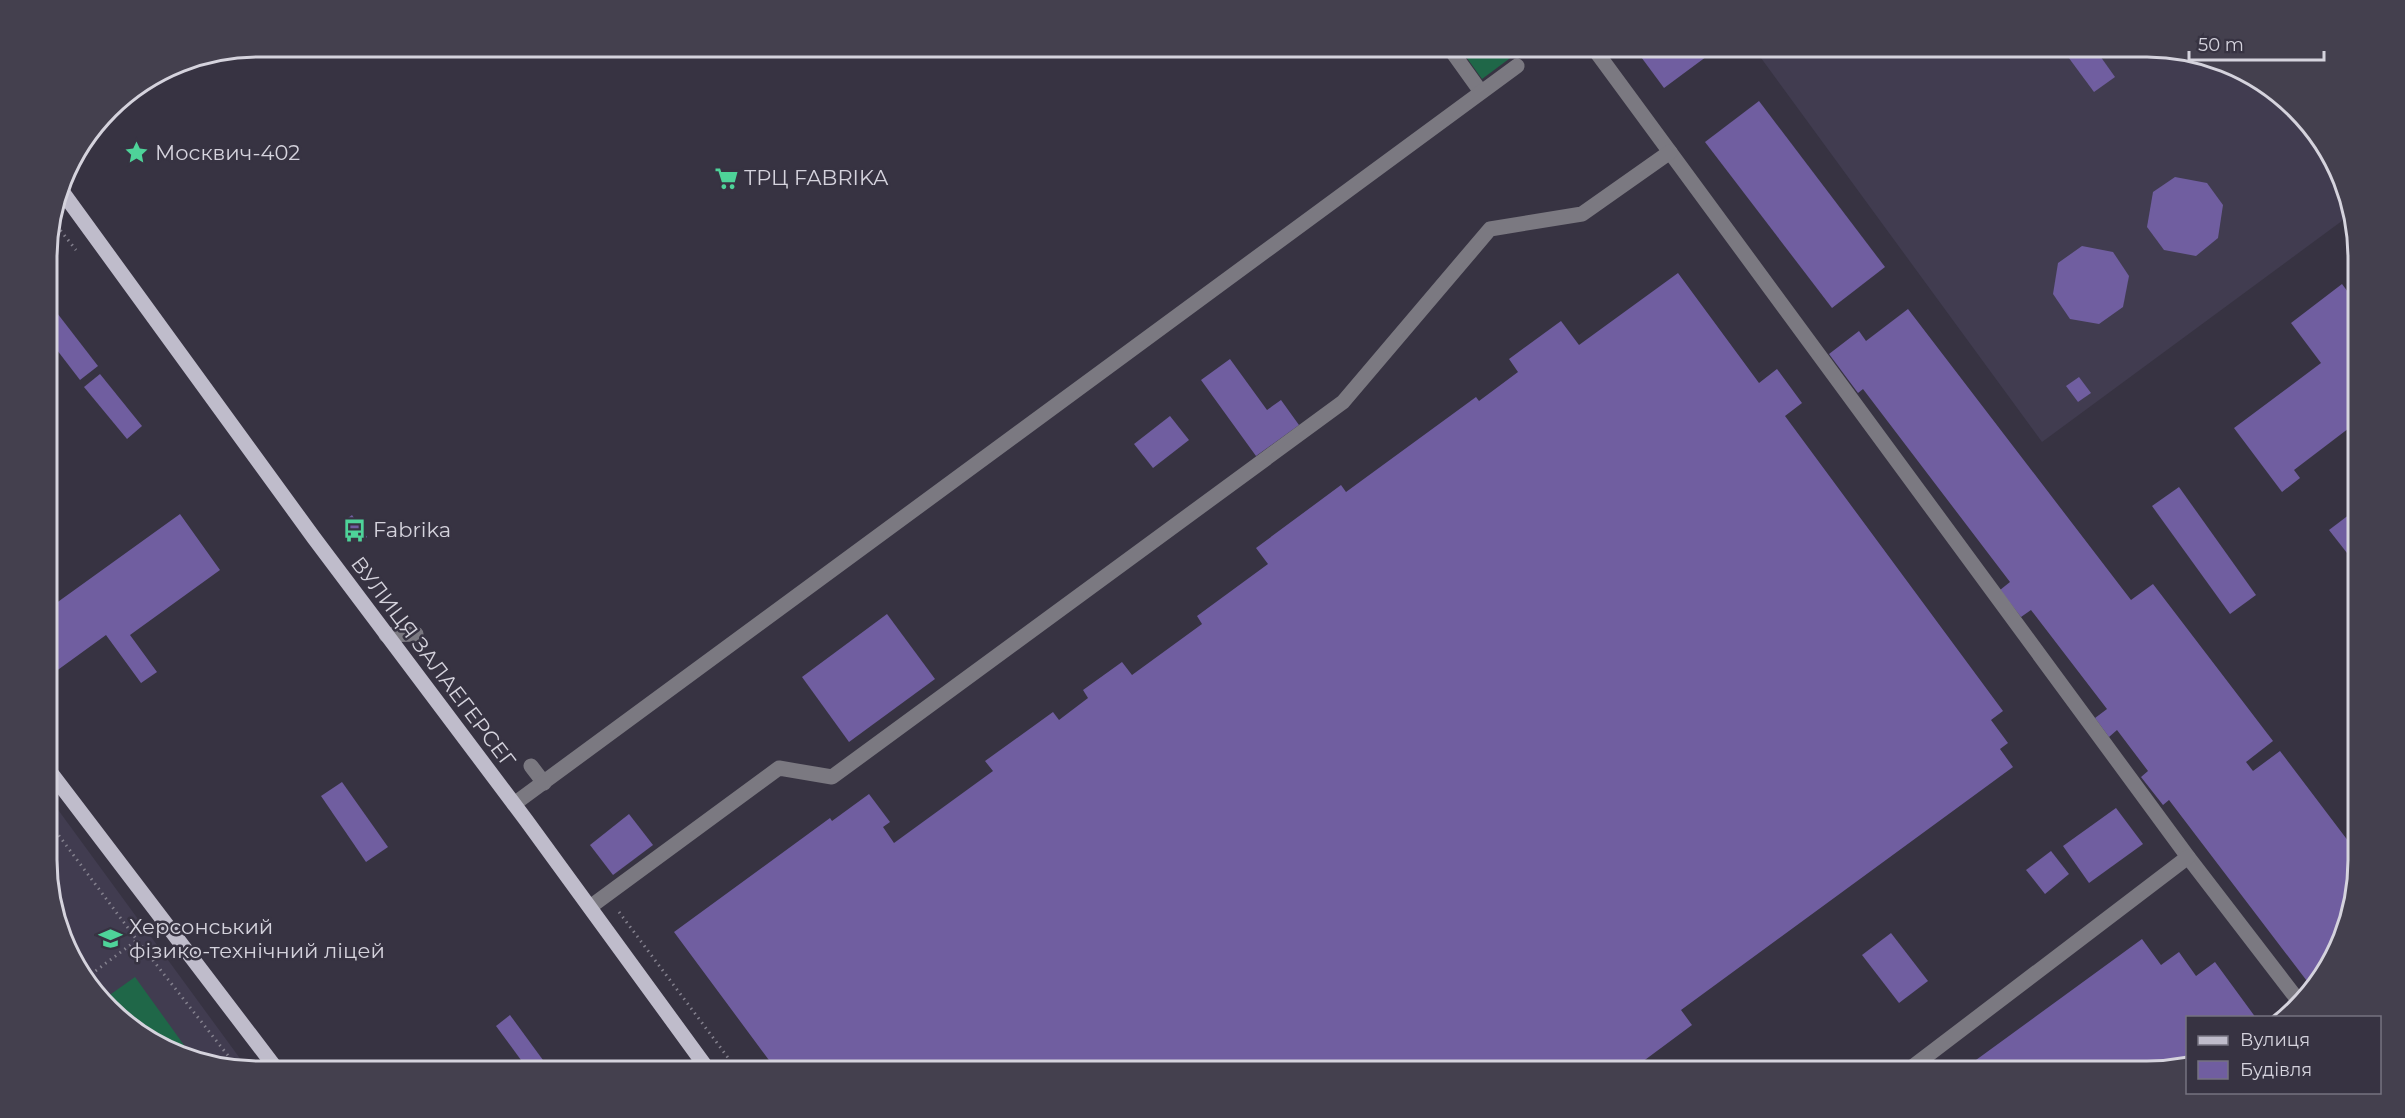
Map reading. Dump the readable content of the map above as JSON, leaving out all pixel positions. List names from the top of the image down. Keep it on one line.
{"streets":{"main road":["ВУЛИЦЯ ЗАЛАЕГЕРСЕГ"]},"places":{"place":["Москвич-402"],"supermarket":["ТРЦ FABRIKA"],"bus stop":["Fabrika"],"school or university":["Херсонський фізико-технічний ліцей"]},"legend":["Вулиця","Будівля"],"scale_bar":"50 m"}
